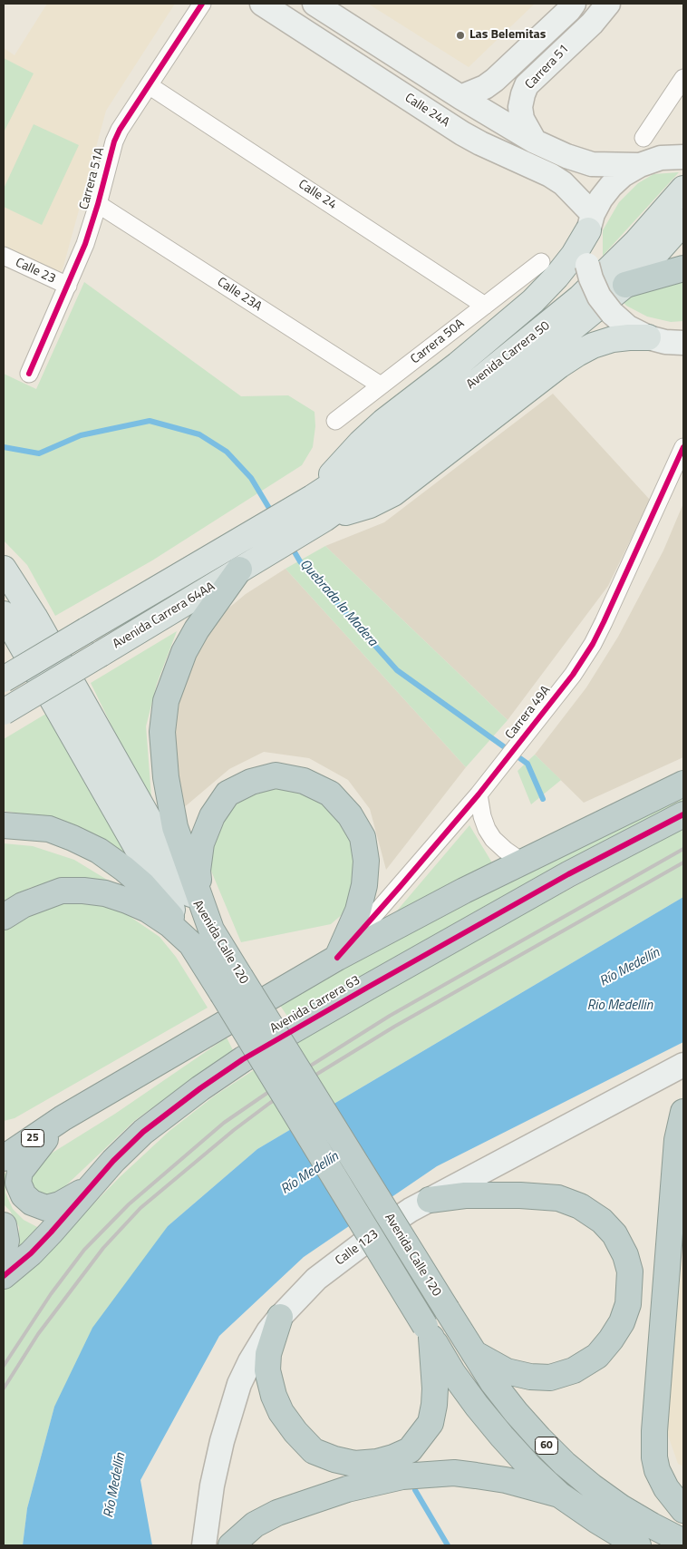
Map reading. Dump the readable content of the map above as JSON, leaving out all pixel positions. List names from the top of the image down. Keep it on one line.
{"streets":{"highway":["Avenida Calle 120","Avenida Carrera 63","25","60"],"main road":["Carrera 51","Calle 24A","Avenida Carrera 50","Avenida Carrera 64AA","Calle 123"],"street":["Carrera 51A","Calle 24","Calle 23","Calle 23A","Carrera 50A","Carrera 49A"]},"crossings":[["Carrera 51A","Calle 24"],["Carrera 51A","Calle 23"],["Carrera 51A","Calle 23A"],["Calle 24","Carrera 50A"],["Calle 23A","Carrera 50A"],["Avenida Carrera 50","Avenida Carrera 64AA"],["Carrera 49A","25"],["Avenida Calle 120","60"]],"water":["Quebrada la Madera","Río Medellín","Rio Medellin"],"places":["Las Belemitas"]}
